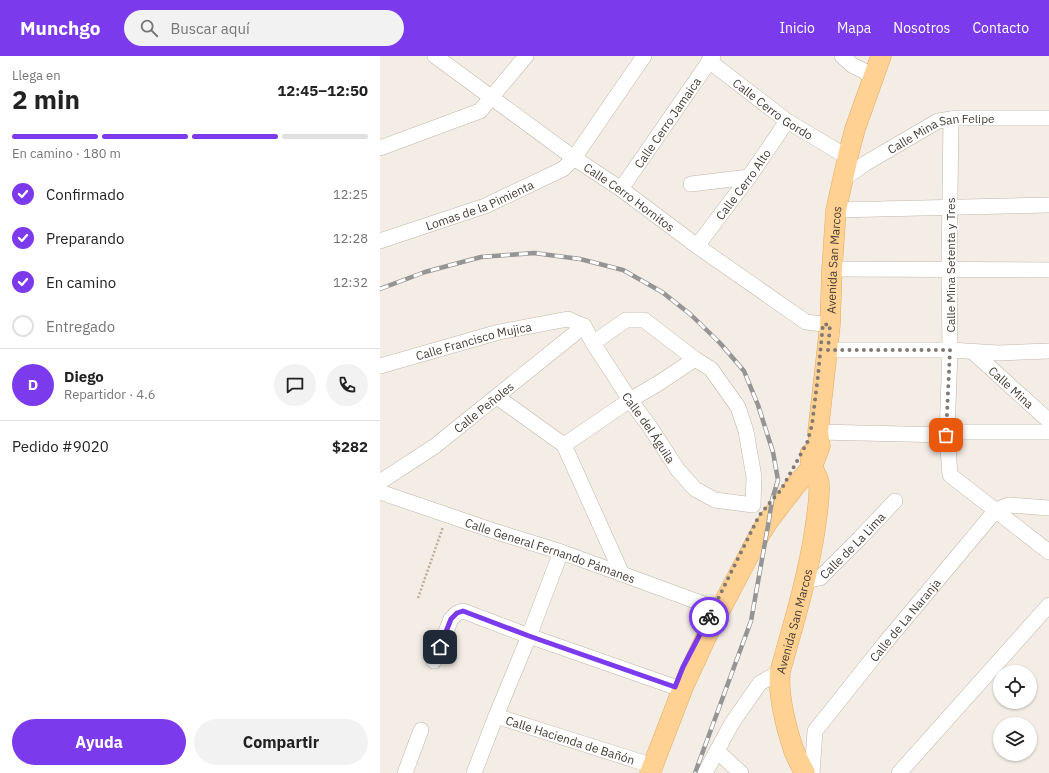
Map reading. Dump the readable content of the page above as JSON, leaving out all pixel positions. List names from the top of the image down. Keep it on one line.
{"streets":{"main road":["Avenida San Marcos"],"street":["Calle Cerro Gordo","Calle Cerro Jamaica","Calle Mina San Felipe","Calle Cerro Alto","Calle Cerro Hornitos","Lomas de la Pimienta","Calle Mina Setenta y Tres","Calle Francisco Mujica","Calle Mina","Calle Peñoles","Calle del Águila","Calle de La Lima","Calle General Fernando Pámanes","Calle de La Naranja","Calle Hacienda de Bañón"]},"crossings":[["Calle Cerro Gordo","Calle Cerro Jamaica"],["Calle Cerro Gordo","Calle Cerro Alto"],["Calle Cerro Gordo","Avenida San Marcos"],["Calle Cerro Jamaica","Calle Cerro Hornitos"],["Calle Mina San Felipe","Avenida San Marcos"],["Calle Mina San Felipe","Calle Mina Setenta y Tres"],["Calle Cerro Alto","Calle Cerro Hornitos"],["Calle Cerro Hornitos","Lomas de la Pimienta"],["Calle Cerro Hornitos","Avenida San Marcos"],["Avenida San Marcos","Calle de La Lima"],["Calle Mina Setenta y Tres","Calle de La Naranja"],["Calle Francisco Mujica","Calle Peñoles"],["Calle Francisco Mujica","Calle del Águila"],["Calle Peñoles","Calle del Águila"]],"page":{"header":"Munchgo","search":"Buscar aquí","nav":["Inicio","Mapa","Nosotros","Contacto"],"heading":["2 min","Llega en","12:45–12:50"],"panel":["Diego","Repartidor · 4.6","Pedido #9020","$282"],"bar":"En camino · 180 m","list":[["Confirmado","12:25"],["Preparando","12:28"],["En camino","12:32"],"Entregado"],"round":"D","buttons":["Ayuda","Compartir"]}}
